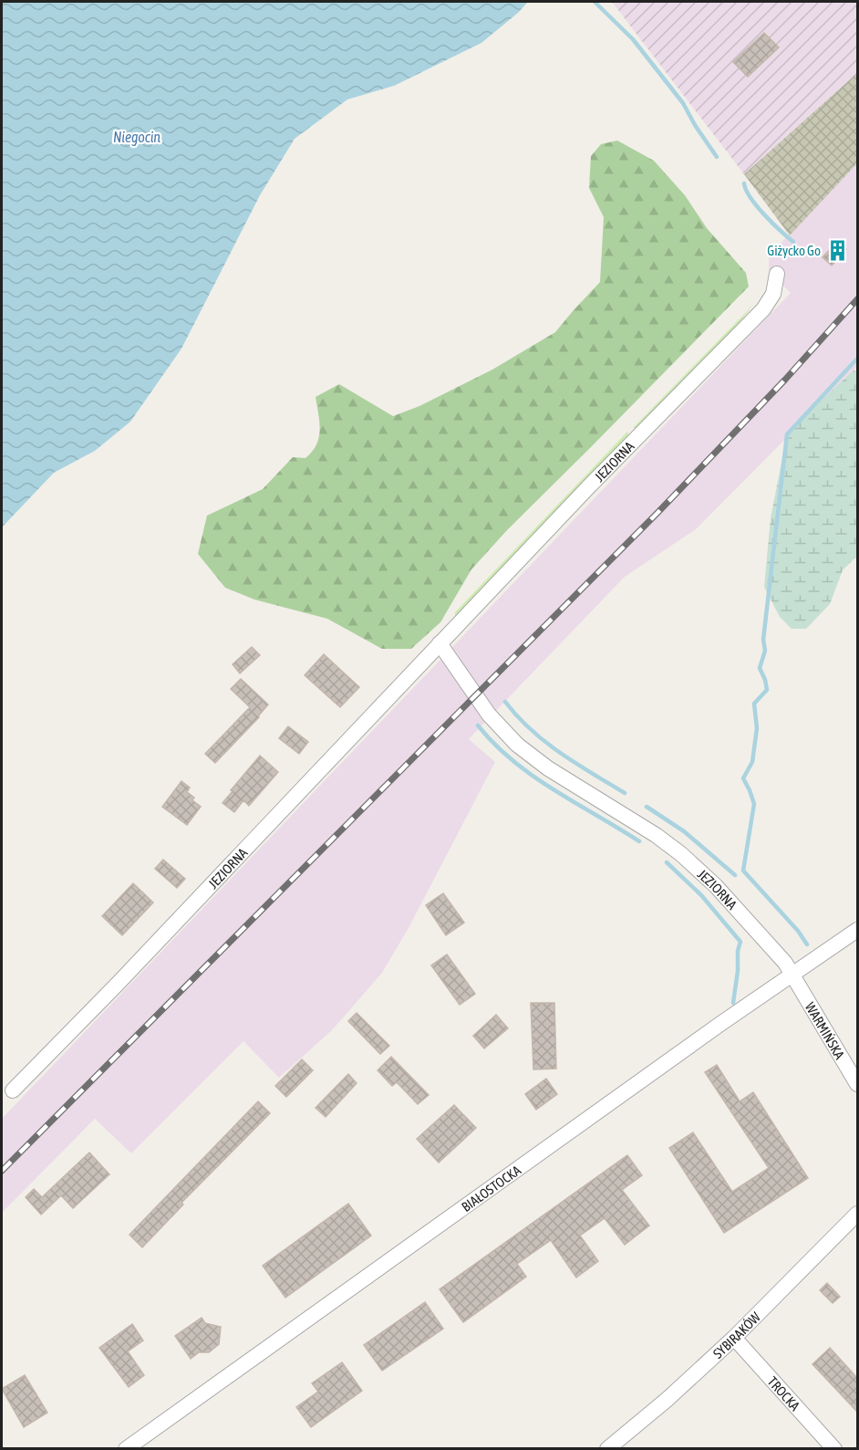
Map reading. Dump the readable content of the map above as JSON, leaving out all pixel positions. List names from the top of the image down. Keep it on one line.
{"streets":{"street":["JEZIORNA","WARMIŃSKA","BIAŁOSTOCKA","SYBIRAKÓW","TROCKA"]},"crossings":[["JEZIORNA","WARMIŃSKA"],["JEZIORNA","BIAŁOSTOCKA"],["WARMIŃSKA","BIAŁOSTOCKA"],["SYBIRAKÓW","TROCKA"]],"water":["Niegocin"],"places":{"building":["Giżycko Go"]}}
